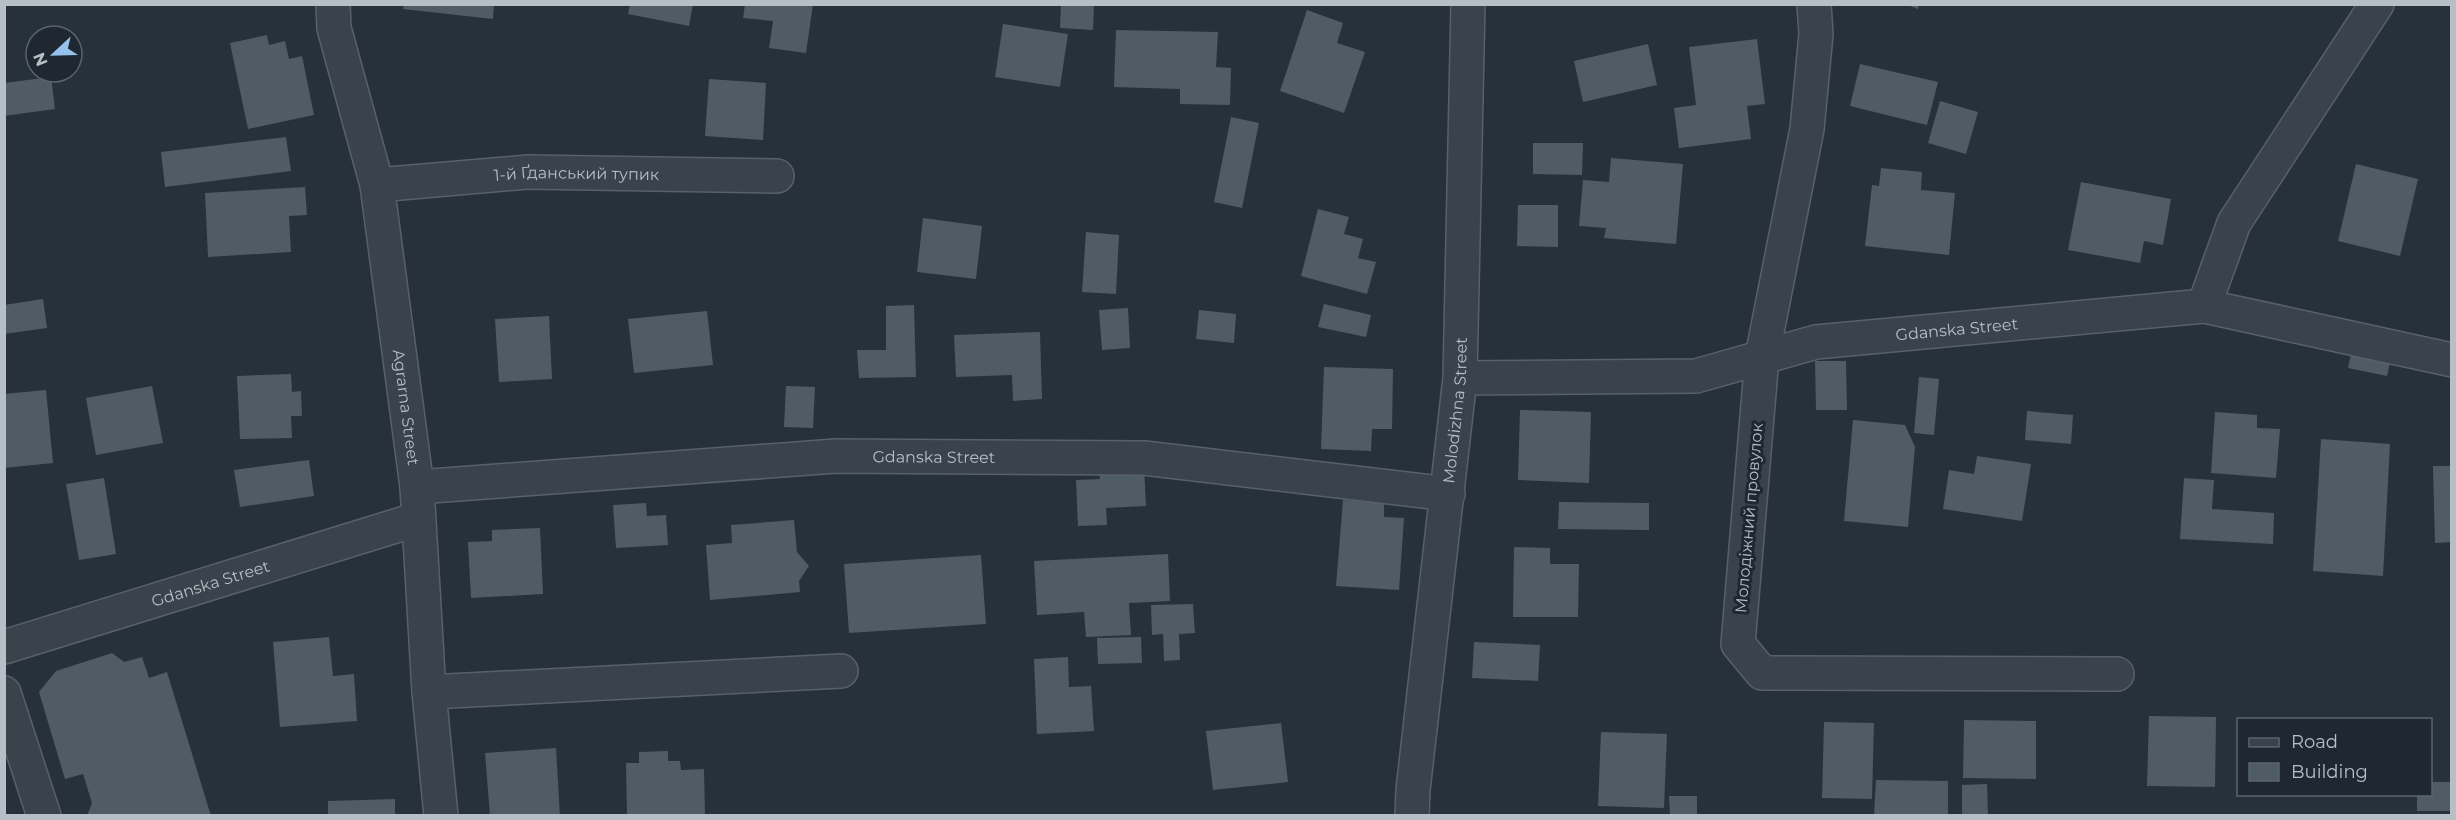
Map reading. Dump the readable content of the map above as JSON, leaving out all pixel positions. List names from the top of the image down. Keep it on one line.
{"streets":{"street":["1-й Ґданський тупик","Gdanska Street","Agrarna Street","Molodizhna Street","Молодіжний провулок"]},"crossings":[["1-й Ґданський тупик","Agrarna Street"],["Gdanska Street","Agrarna Street"],["Gdanska Street","Molodizhna Street"],["Gdanska Street","Молодіжний провулок"]],"legend":["Road","Building"],"north":"left"}
